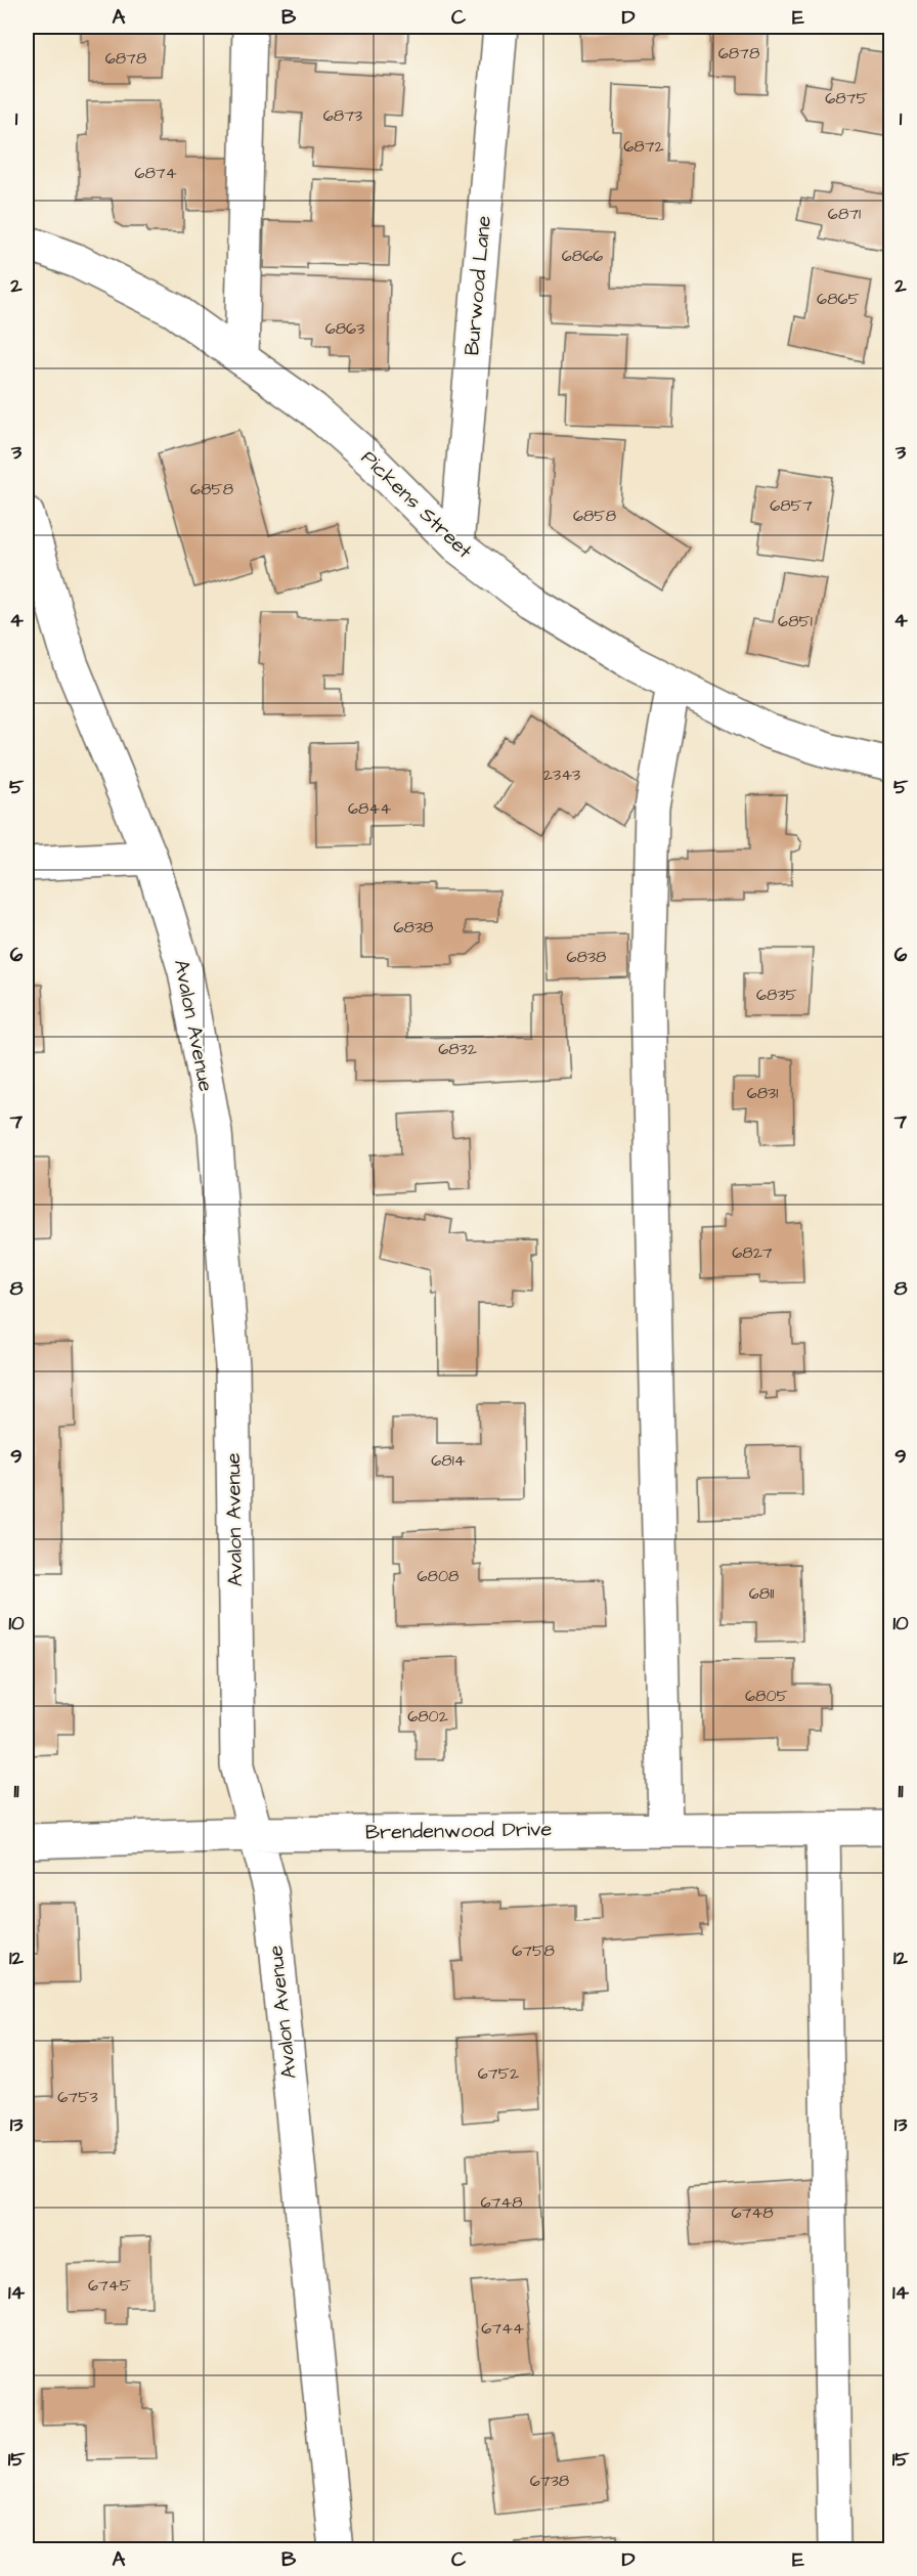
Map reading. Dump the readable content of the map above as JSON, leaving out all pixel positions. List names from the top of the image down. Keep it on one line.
{"streets":{"street":["Burwood Lane","Pickens Street","Avalon Avenue","Brendenwood Drive"]},"crossings":[["Burwood Lane","Pickens Street"],["Avalon Avenue","Brendenwood Drive"]],"house_numbers":["6878","6878","6875","6873","6872","6874","6871","6866","6865","6863","6858","6857","6858","6851","2343","6844","6838","6838","6835","6832","6831","6827","6814","6808","6811","6805","6802","6758","6752","6753","6748","6748","6745","6744","6738"],"grid":{"columns":["A","B","C","D","E"],"rows":["1","2","3","4","5","6","7","8","9","10","11","12","13","14","15"]}}
